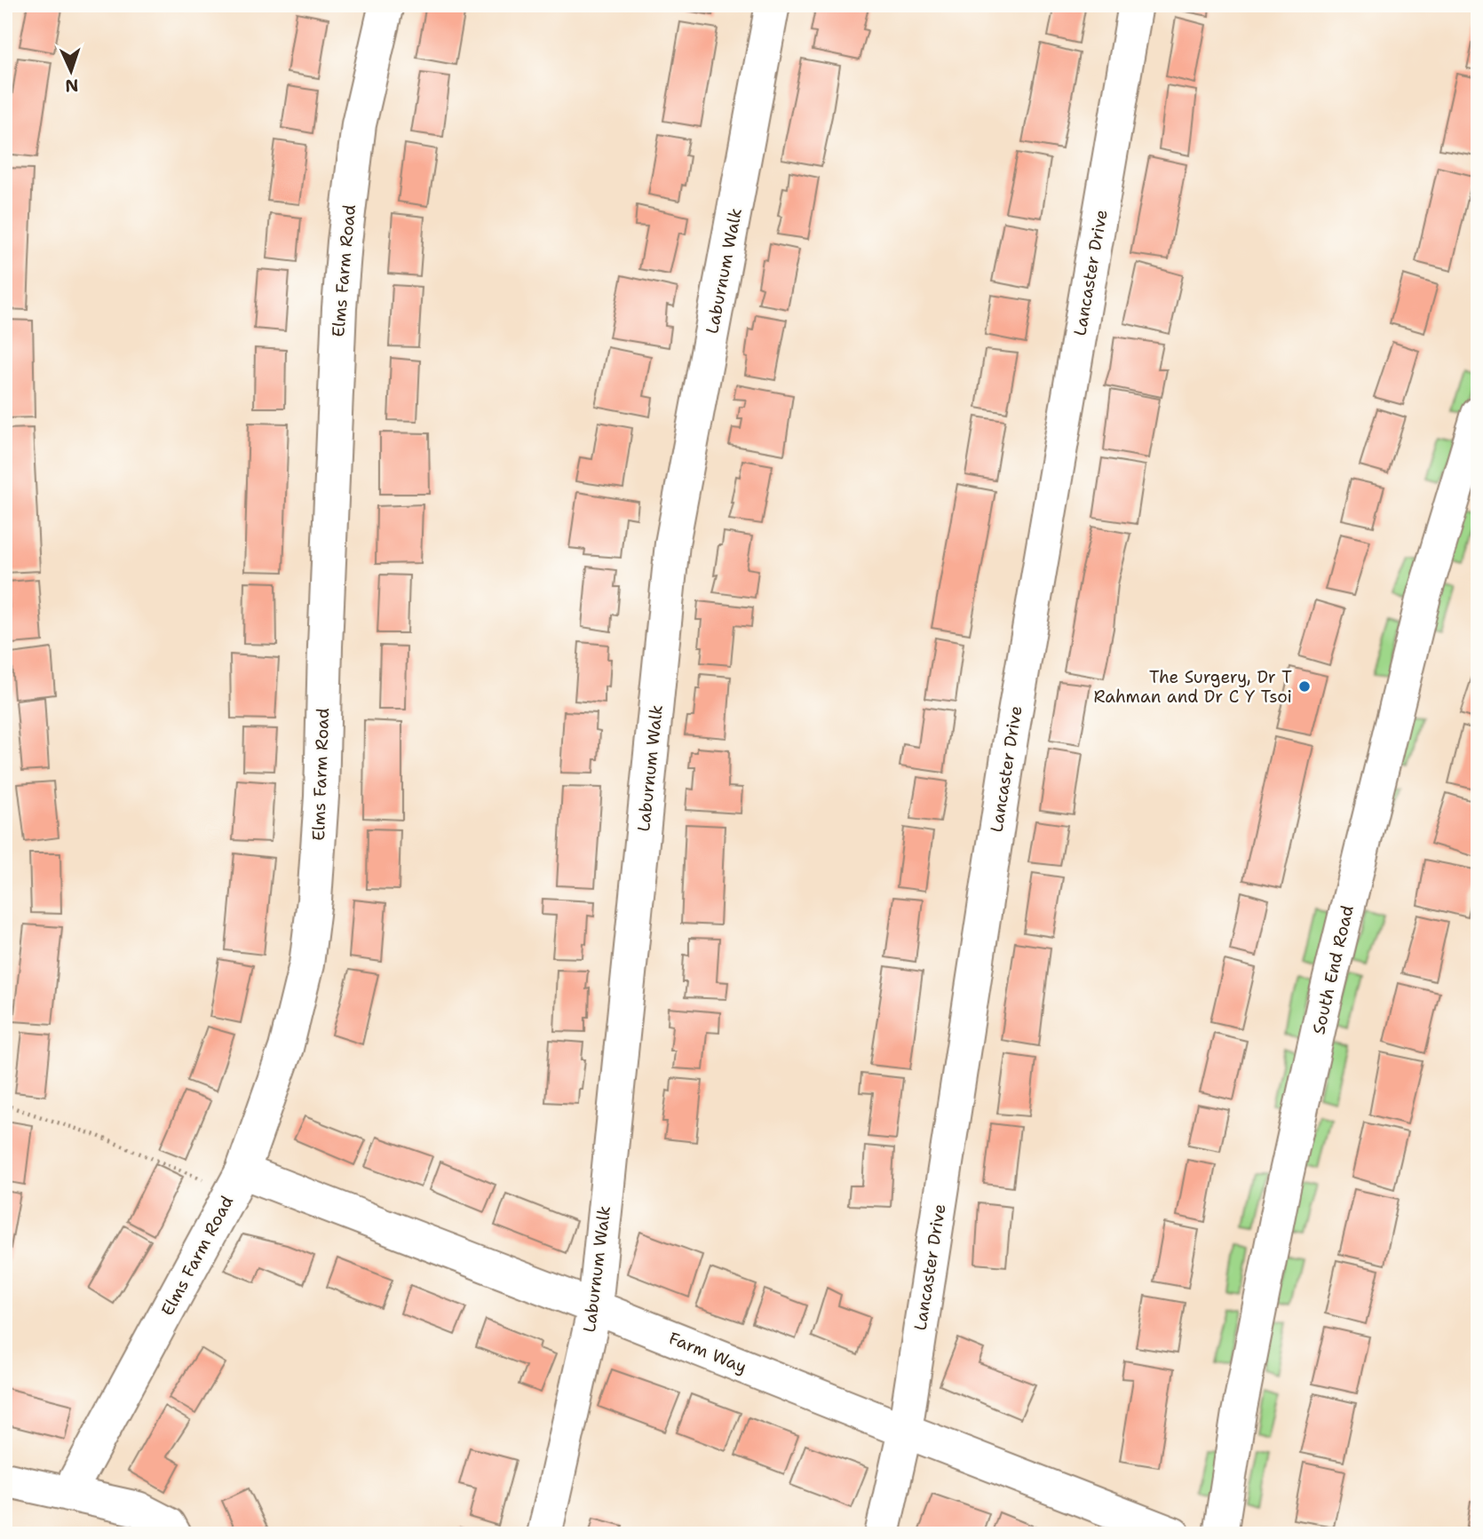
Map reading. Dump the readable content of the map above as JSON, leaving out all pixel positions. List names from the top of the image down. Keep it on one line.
{"streets":{"street":["Elms Farm Road","Laburnum Walk","Lancaster Drive","South End Road","Farm Way"]},"crossings":[["Elms Farm Road","Farm Way"],["Laburnum Walk","Farm Way"],["Lancaster Drive","Farm Way"]],"places":["The Surgery, Dr T Rahman and Dr C Y Tsoi"],"north":"bottom"}
